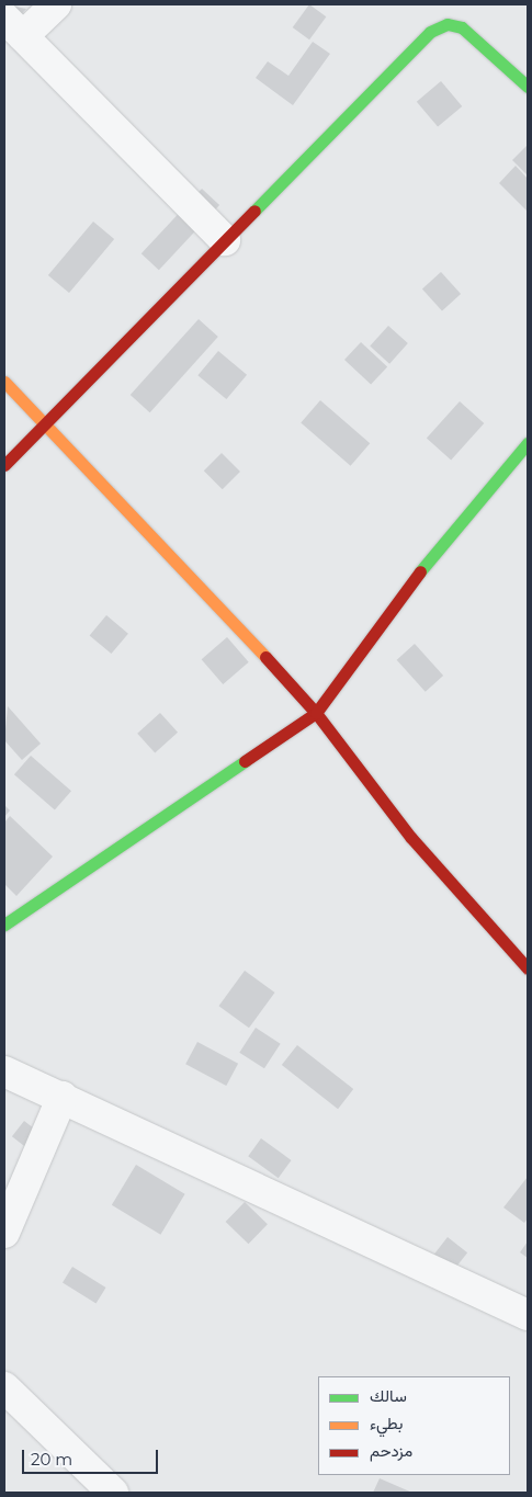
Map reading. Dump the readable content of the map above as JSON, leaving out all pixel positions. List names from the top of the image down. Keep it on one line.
{"legend":["سالك","بطيء","مزدحم"],"scale_bar":"20 m"}
